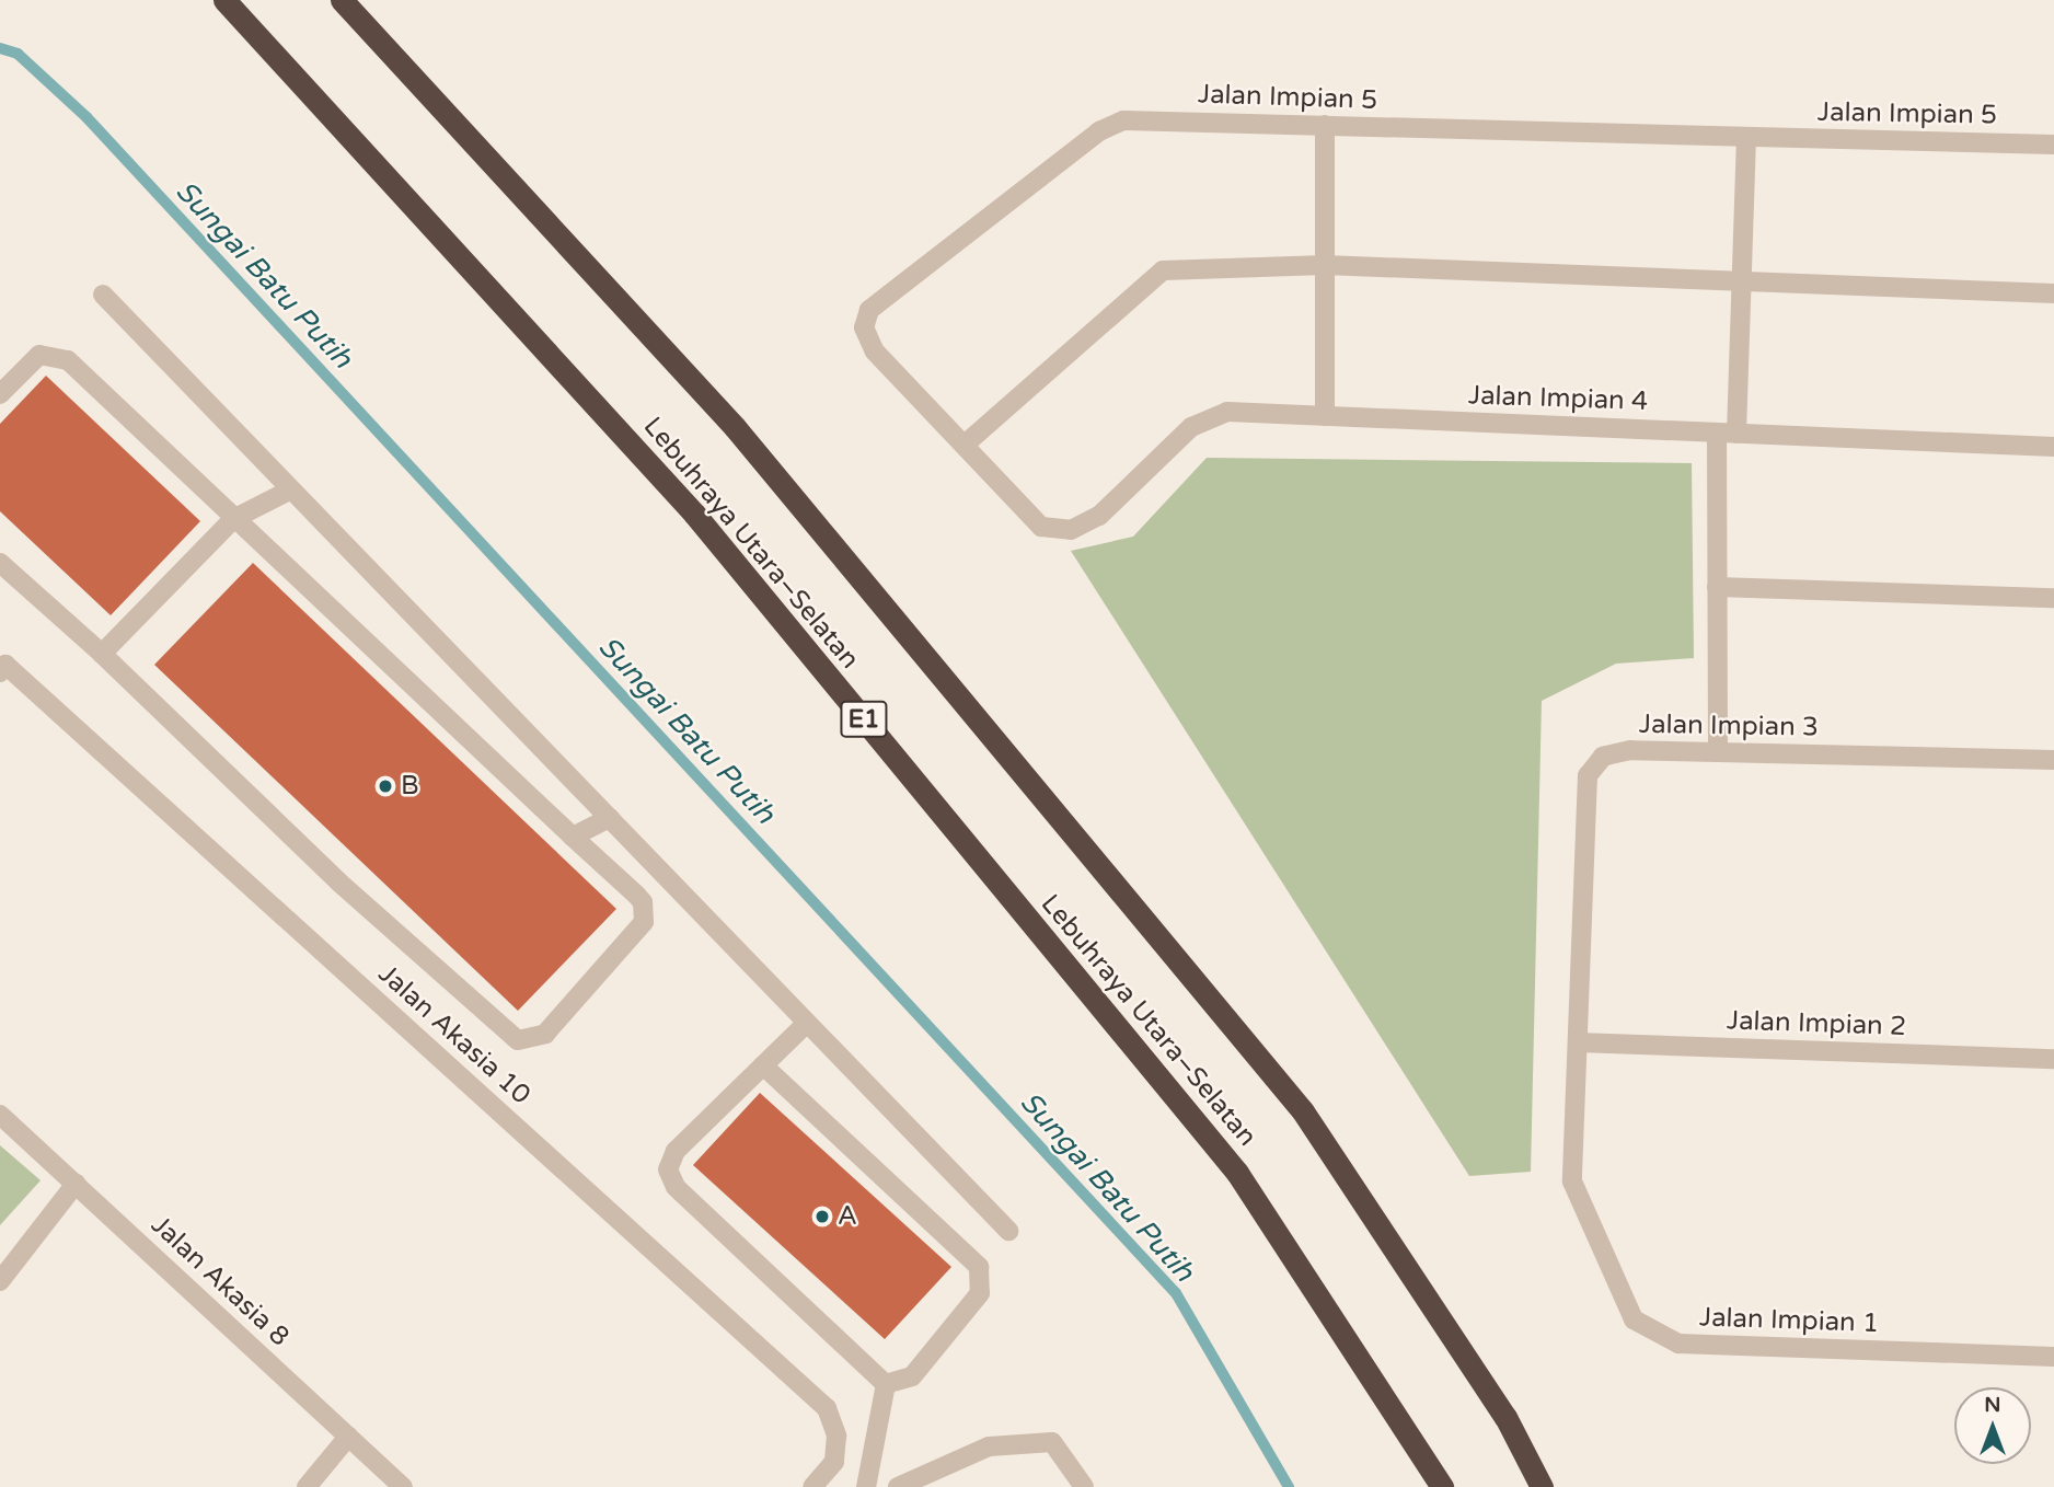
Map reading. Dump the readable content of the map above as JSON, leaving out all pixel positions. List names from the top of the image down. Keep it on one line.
{"streets":{"highway":["Lebuhraya Utara–Selatan","E1"],"street":["Jalan Impian 5","Jalan Impian 4","Jalan Impian 3","Jalan Impian 2","Jalan Akasia 10","Jalan Akasia 8","Jalan Impian 1"]},"crossings":[["Jalan Impian 5","Jalan Impian 4"],["Jalan Impian 3","Jalan Impian 2"],["Jalan Impian 3","Jalan Impian 1"],["Jalan Impian 2","Jalan Impian 1"]],"water":["Sungai Batu Putih"],"places":["B","A"],"north":"top"}
